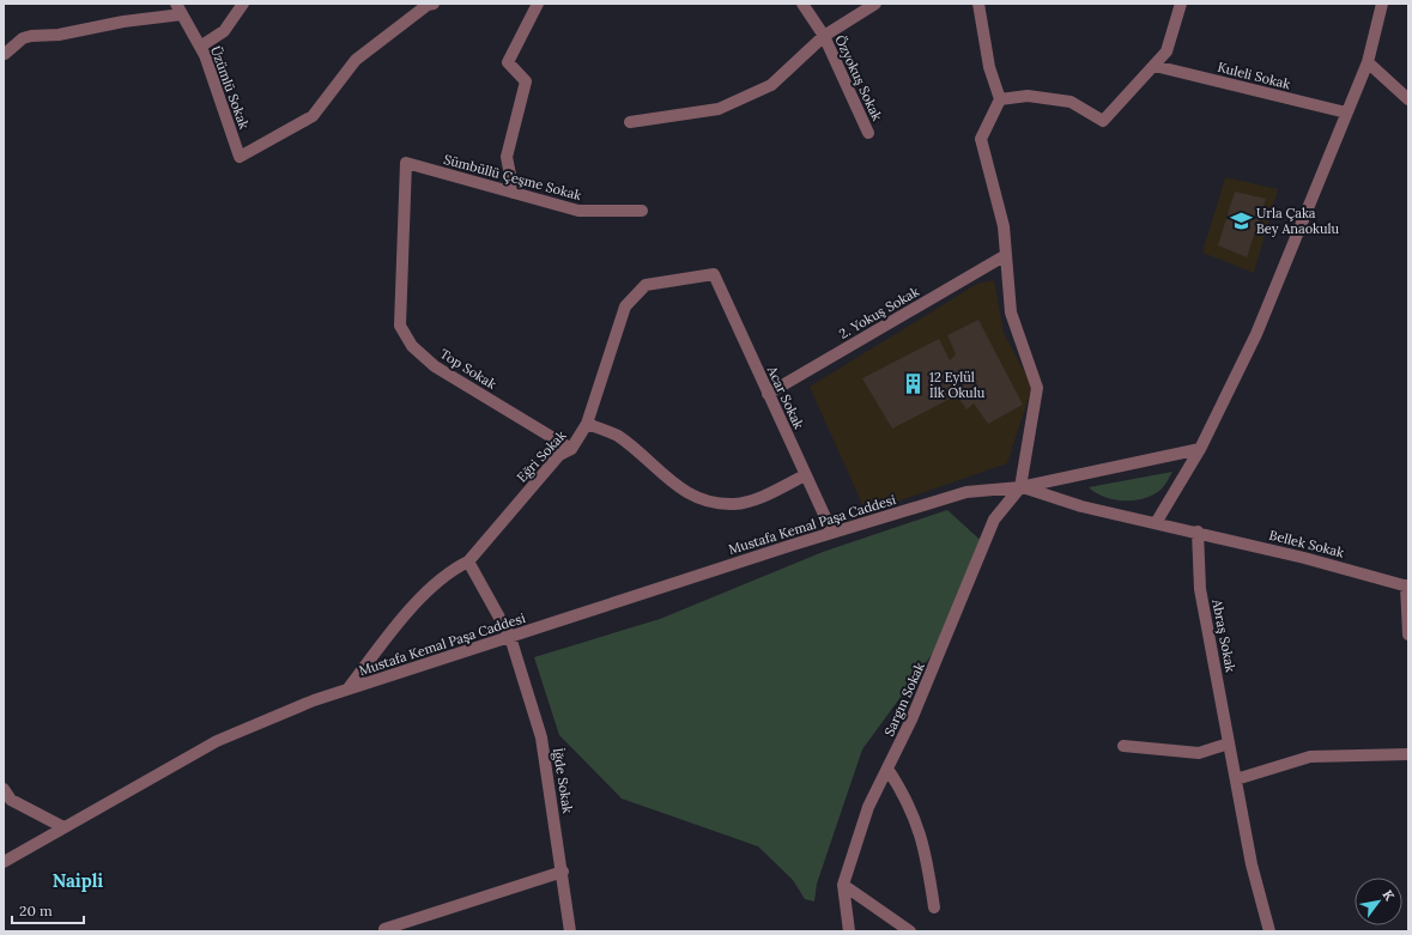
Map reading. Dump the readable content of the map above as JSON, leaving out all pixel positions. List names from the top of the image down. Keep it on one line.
{"streets":{"street":["Kuleli Sokak","Özyokuş Sokak","Üzümlü Sokak","Sümbüllü Çeşme Sokak","2. Yokuş Sokak","Top Sokak","Acar Sokak","Eğri Sokak","Mustafa Kemal Paşa Caddesi","Bellek Sokak","Abraş Sokak","Sargın Sokak","İğde Sokak"]},"crossings":[["Sümbüllü Çeşme Sokak","Top Sokak"],["2. Yokuş Sokak","Acar Sokak"],["Top Sokak","Eğri Sokak"],["Acar Sokak","Eğri Sokak"],["Acar Sokak","Mustafa Kemal Paşa Caddesi"],["Eğri Sokak","Mustafa Kemal Paşa Caddesi"],["Eğri Sokak","İğde Sokak"],["Mustafa Kemal Paşa Caddesi","Bellek Sokak"],["Mustafa Kemal Paşa Caddesi","Sargın Sokak"],["Mustafa Kemal Paşa Caddesi","İğde Sokak"],["Bellek Sokak","Abraş Sokak"],["Bellek Sokak","Sargın Sokak"]],"districts":["Naipli"],"places":{"school or university":["Urla Çaka Bey Anaokulu"],"building":["12 Eylül İlk Okulu"]},"scale_bar":"20 m","north":"top right"}
